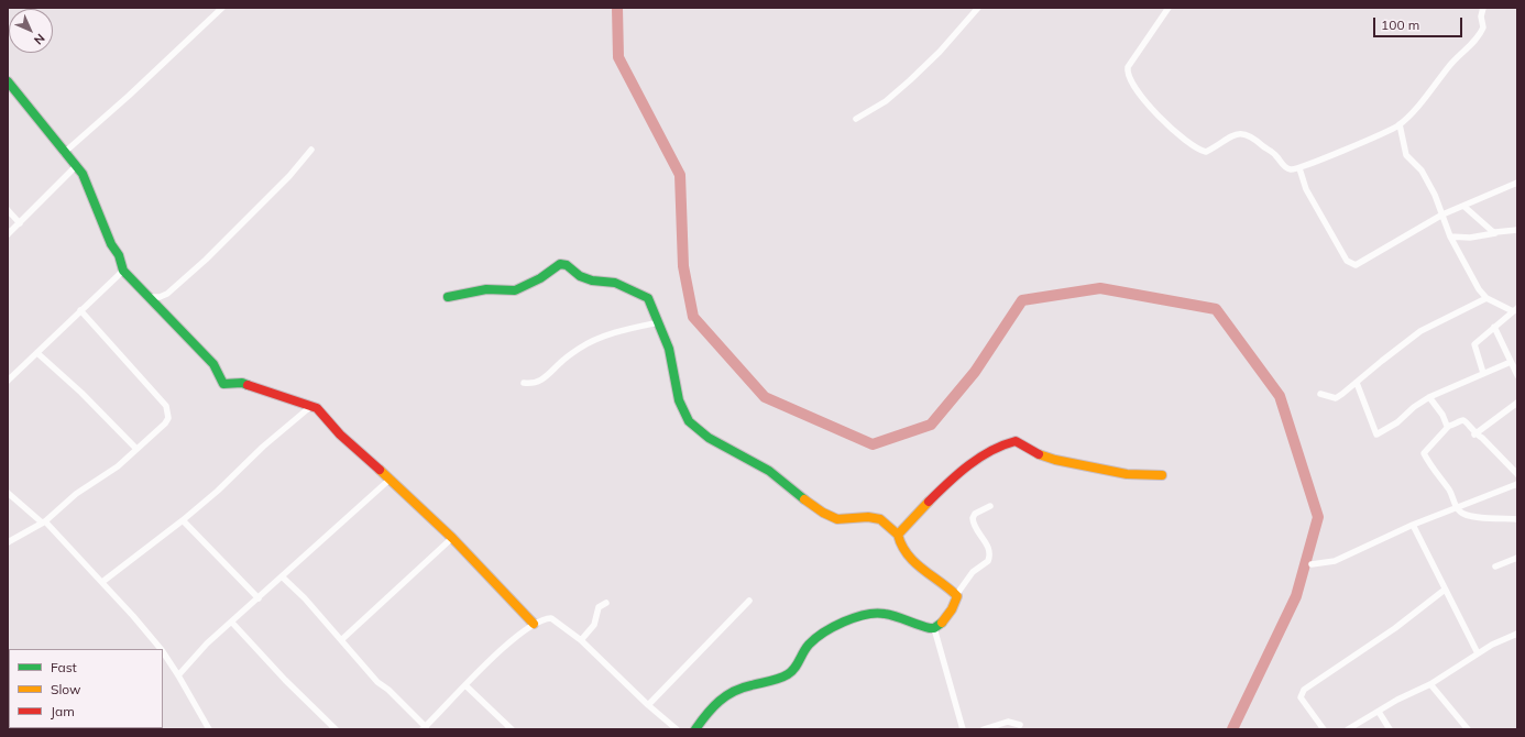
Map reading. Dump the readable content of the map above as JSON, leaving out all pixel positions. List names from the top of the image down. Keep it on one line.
{"legend":["Fast","Slow","Jam"],"scale_bar":"100 m","north":"bottom right"}
